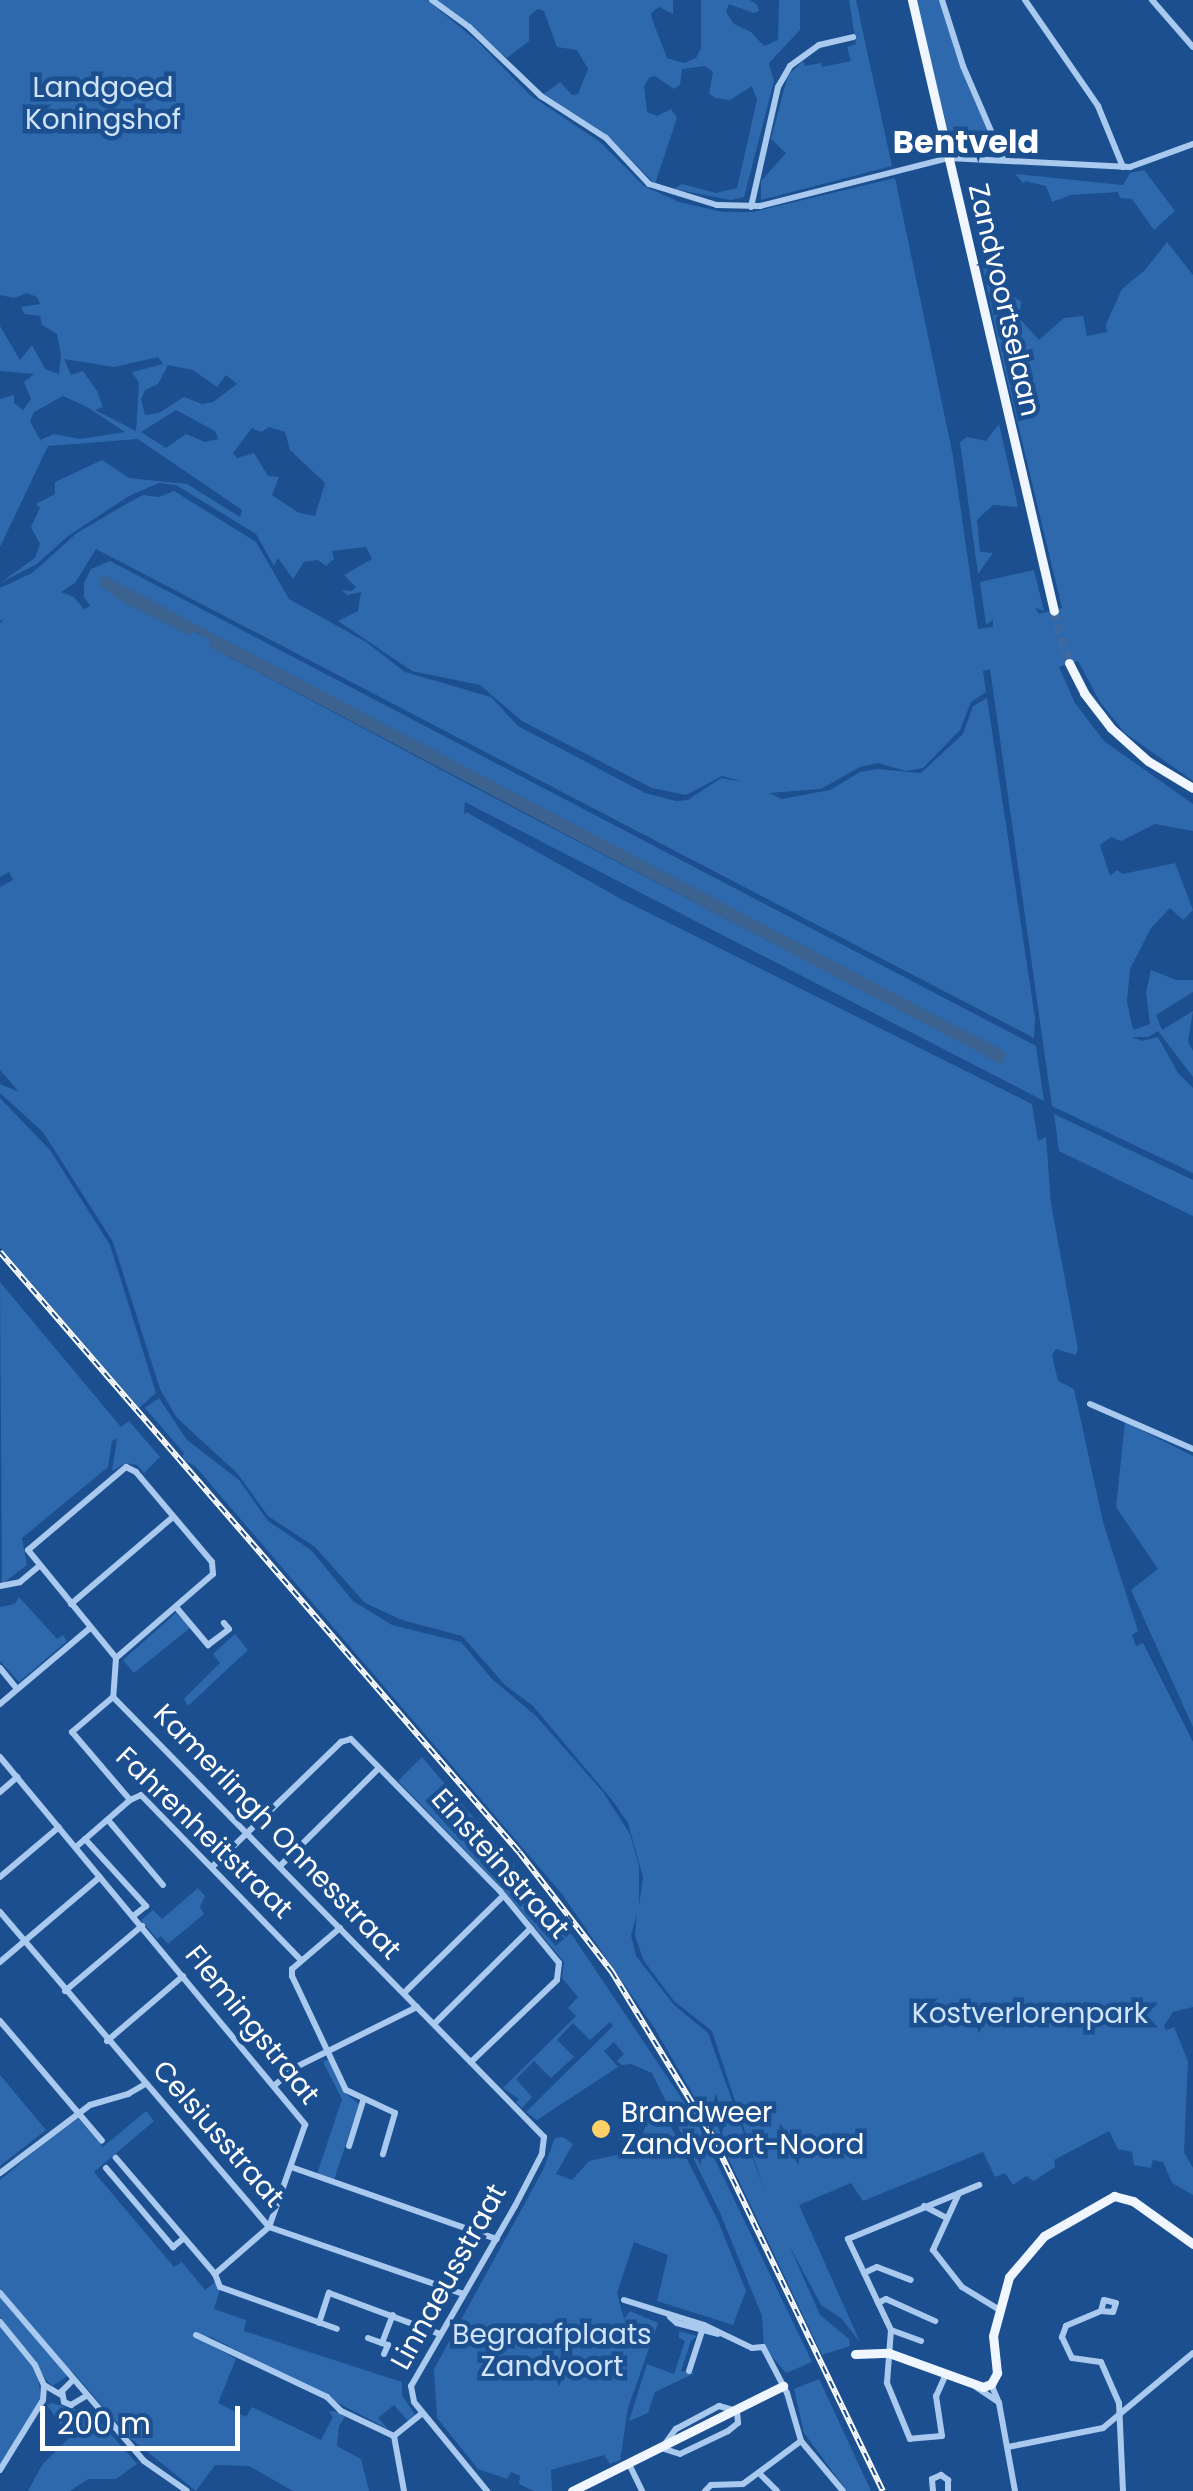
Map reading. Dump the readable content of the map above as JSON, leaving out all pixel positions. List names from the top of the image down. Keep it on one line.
{"streets":{"main road":["Zandvoortselaan"],"street":["Kamerlingh Onnesstraat","Fahrenheitstraat","Einsteinstraat","Flemingstraat","Celsiusstraat","Linnaeusstraat"]},"crossings":[["Kamerlingh Onnesstraat","Fahrenheitstraat"],["Kamerlingh Onnesstraat","Einsteinstraat"],["Kamerlingh Onnesstraat","Linnaeusstraat"],["Flemingstraat","Celsiusstraat"],["Celsiusstraat","Linnaeusstraat"]],"districts":["Bentveld"],"parks":["Landgoed Koningshof","Kostverlorenpark","Begraafplaats Zandvoort"],"places":["Brandweer Zandvoort-Noord"],"scale_bar":"200 m"}
